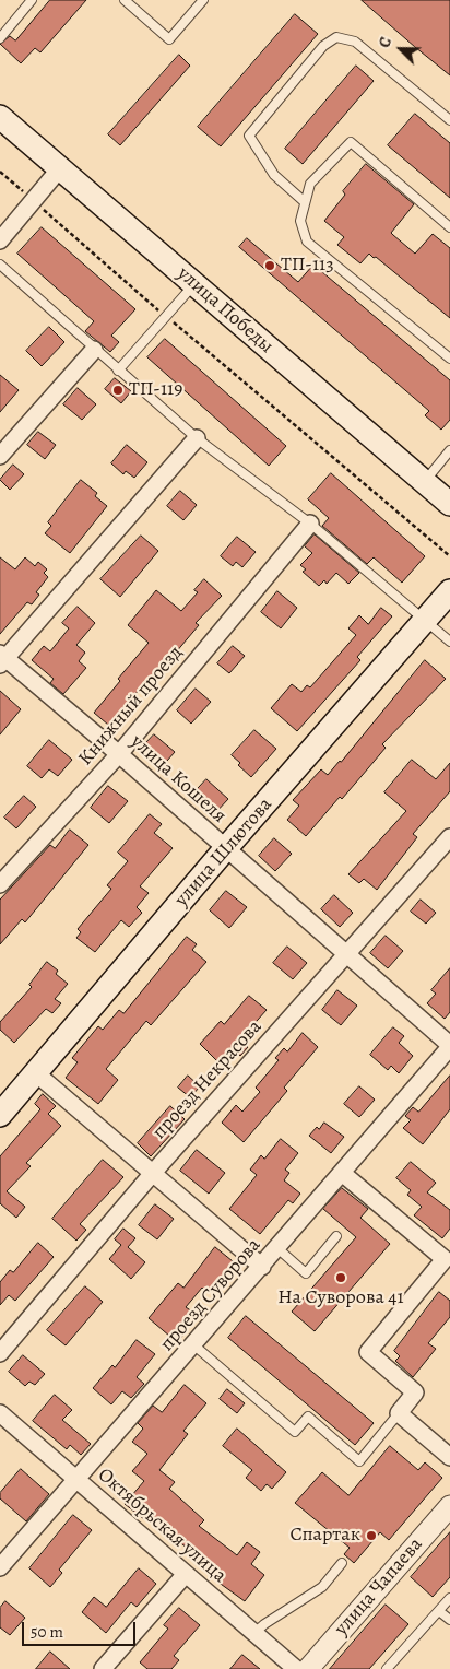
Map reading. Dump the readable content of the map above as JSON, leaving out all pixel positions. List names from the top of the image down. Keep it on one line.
{"streets":{"main road":["улица Победы","улица Шлютова"],"street":["Книжный проезд","улица Кошеля","проезд Некрасова","проезд Суворова","Октябрьская улица","улица Чапаева"]},"crossings":[["Книжный проезд","улица Кошеля"],["улица Кошеля","улица Шлютова"],["улица Кошеля","проезд Некрасова"],["улица Кошеля","проезд Суворова"],["проезд Суворова","Октябрьская улица"]],"places":["ТП-113","ТП-119","На Суворова 41","Спартак"],"scale_bar":"50 m","north":"top left"}
